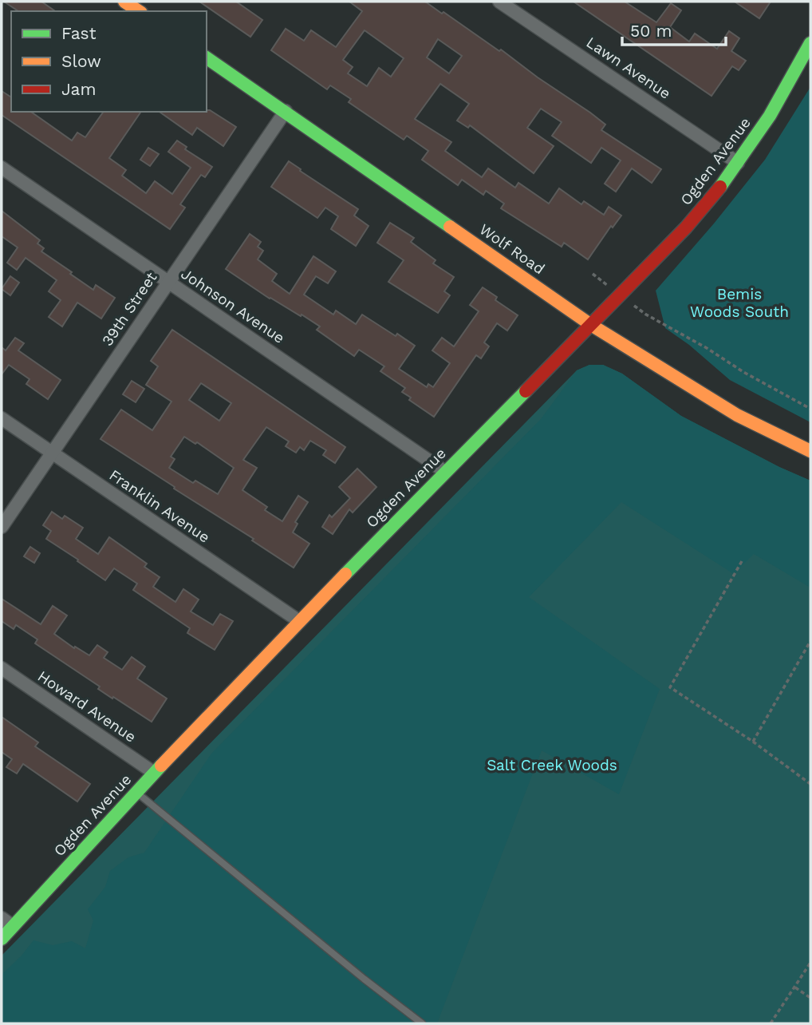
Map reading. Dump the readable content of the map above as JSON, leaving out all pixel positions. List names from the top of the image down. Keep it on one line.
{"streets":{"main road":["Ogden Avenue","Wolf Road"],"street":["Lawn Avenue","Johnson Avenue","39th Street","Franklin Avenue","Howard Avenue"]},"crossings":[["Lawn Avenue","Ogden Avenue"],["Ogden Avenue","Wolf Road"],["Ogden Avenue","Johnson Avenue"],["Ogden Avenue","Franklin Avenue"],["Ogden Avenue","Howard Avenue"],["Wolf Road","39th Street"],["Johnson Avenue","39th Street"],["39th Street","Franklin Avenue"]],"parks":["Bemis Woods South","Salt Creek Woods"],"legend":["Fast","Slow","Jam"],"scale_bar":"50 m"}
